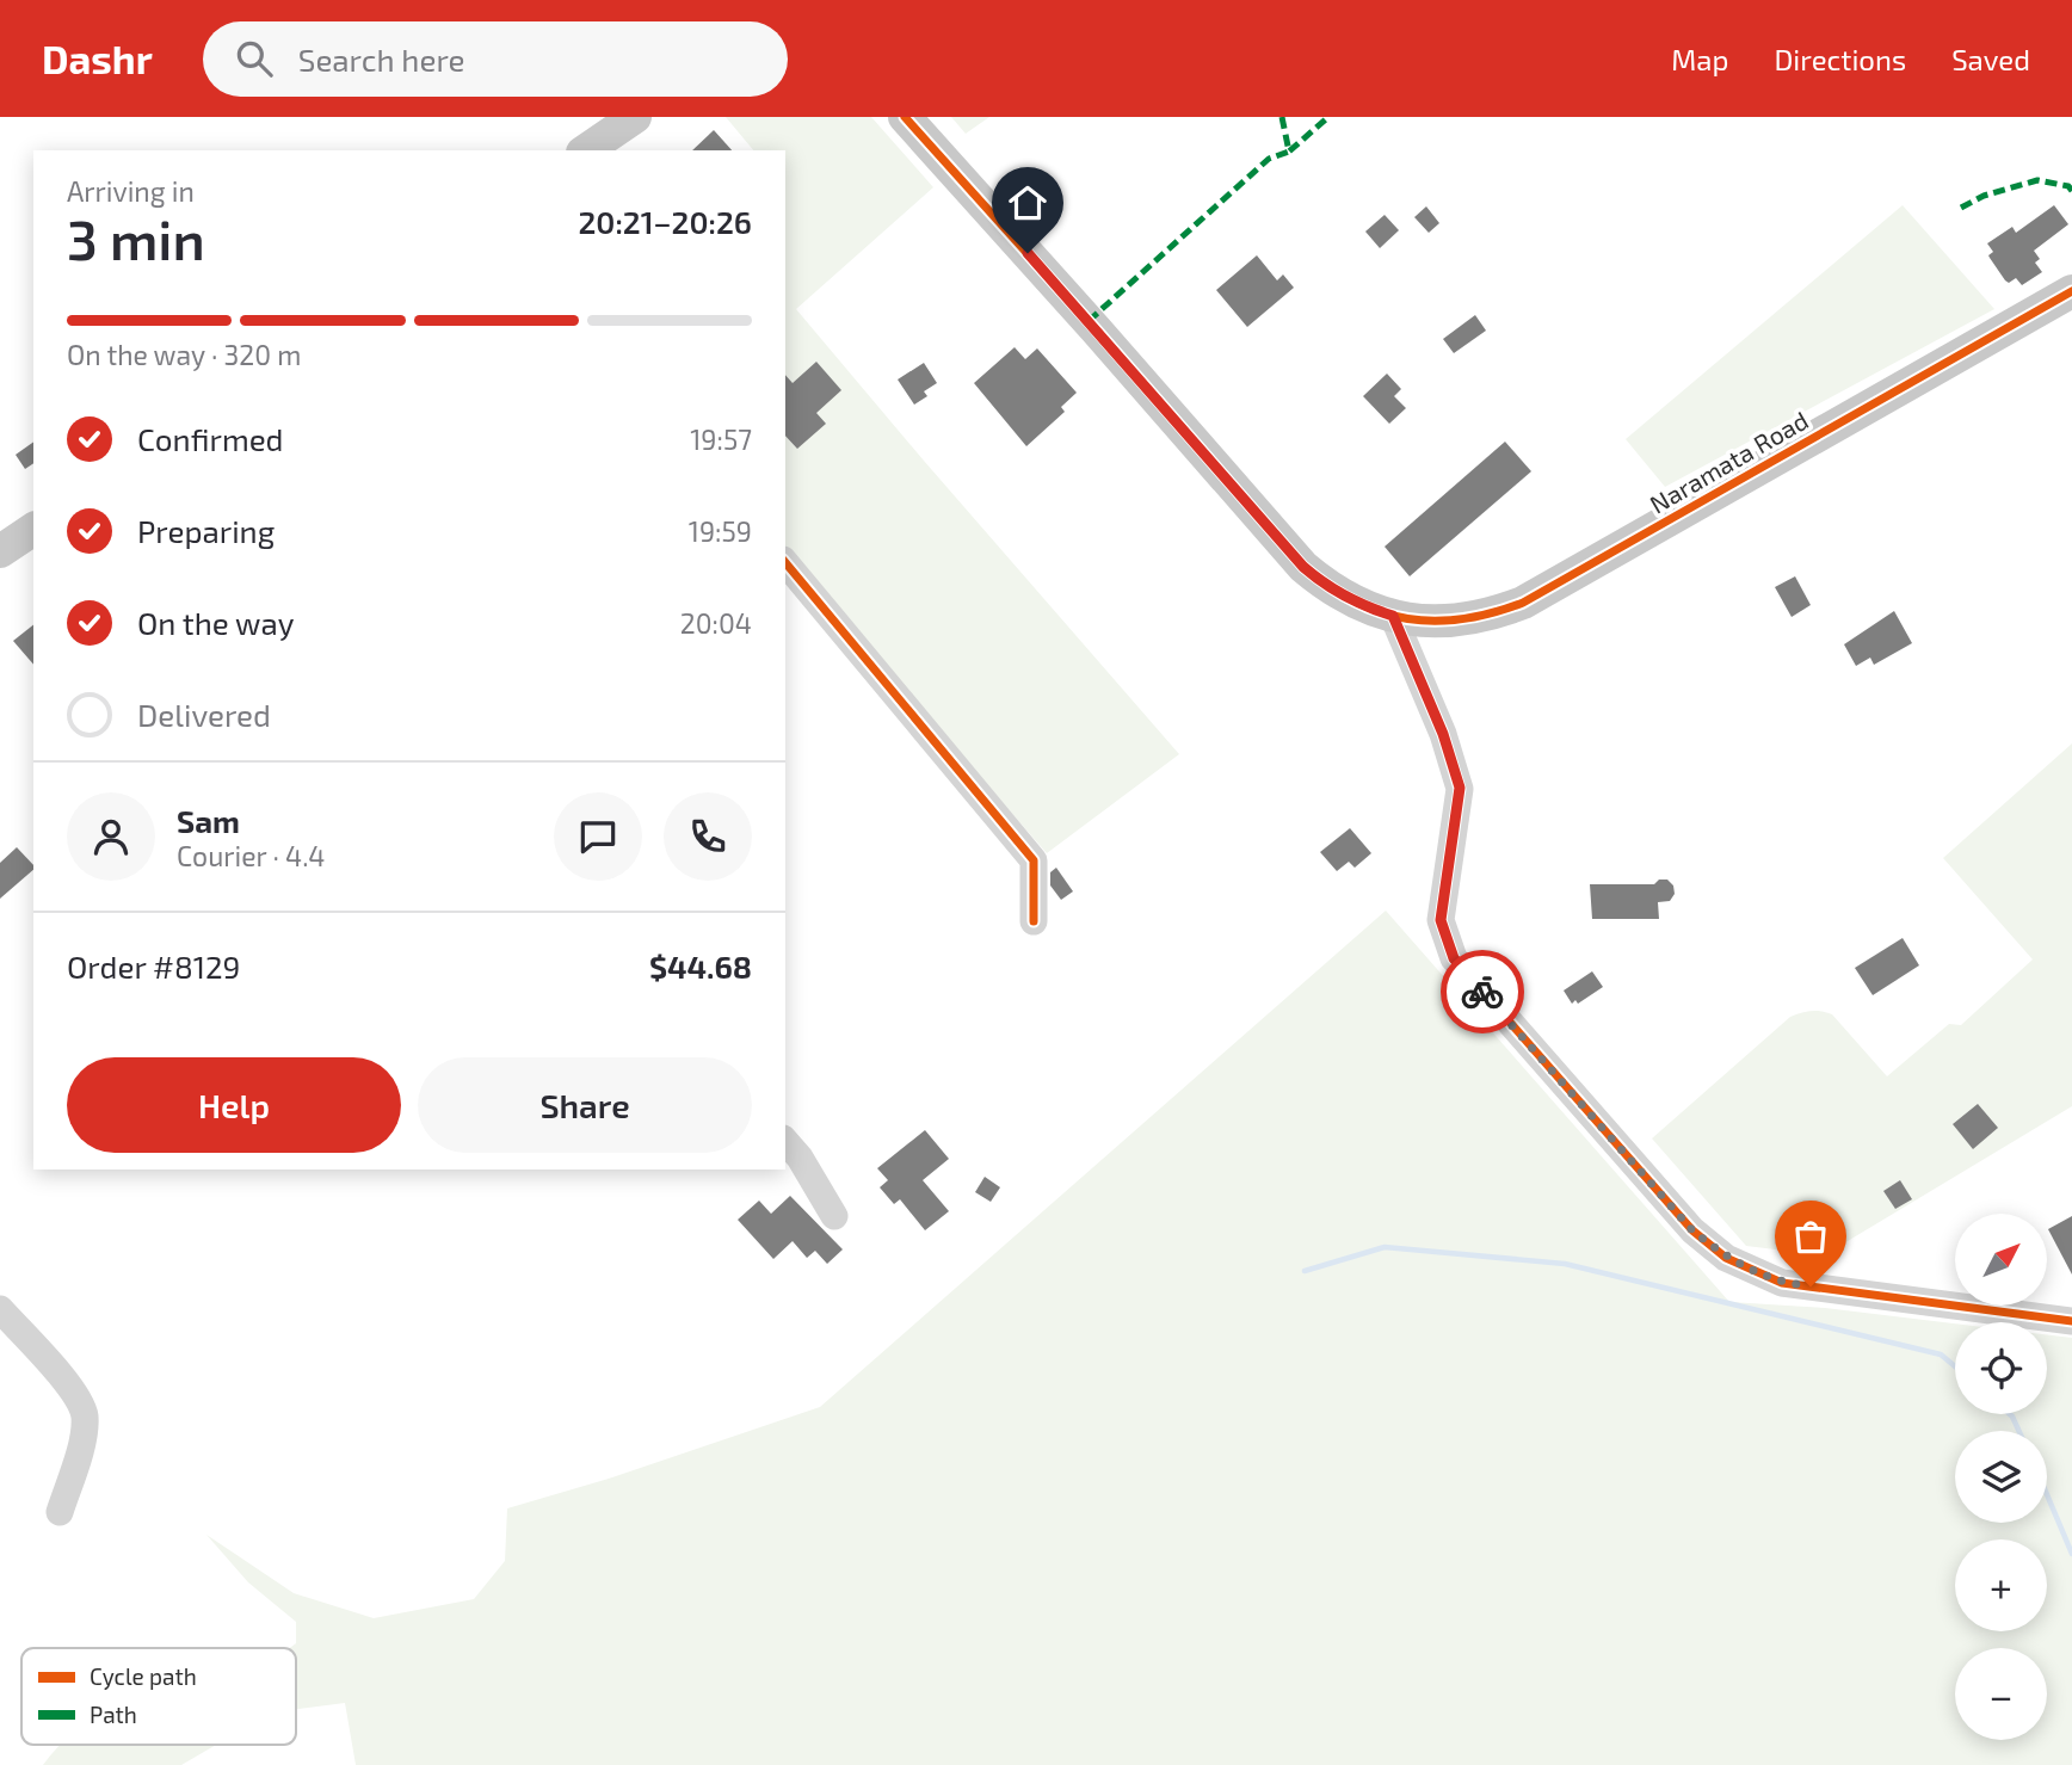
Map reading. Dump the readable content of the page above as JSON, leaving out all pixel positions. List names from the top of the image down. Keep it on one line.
{"streets":{"main road":["Naramata Road"]},"legend":["Cycle path","Path"],"north":"top right","page":{"header":"Dashr","search":"Search here","nav":["Map","Directions","Saved"],"heading":["3 min","Arriving in","20:21–20:26"],"panel":["Sam","Courier · 4.4","Order #8129","$44.68"],"bar":"On the way · 320 m","list":[["Confirmed","19:57"],["Preparing","19:59"],["On the way","20:04"],"Delivered"],"buttons":["Help","Share"],"map_buttons":["+","−"]}}
